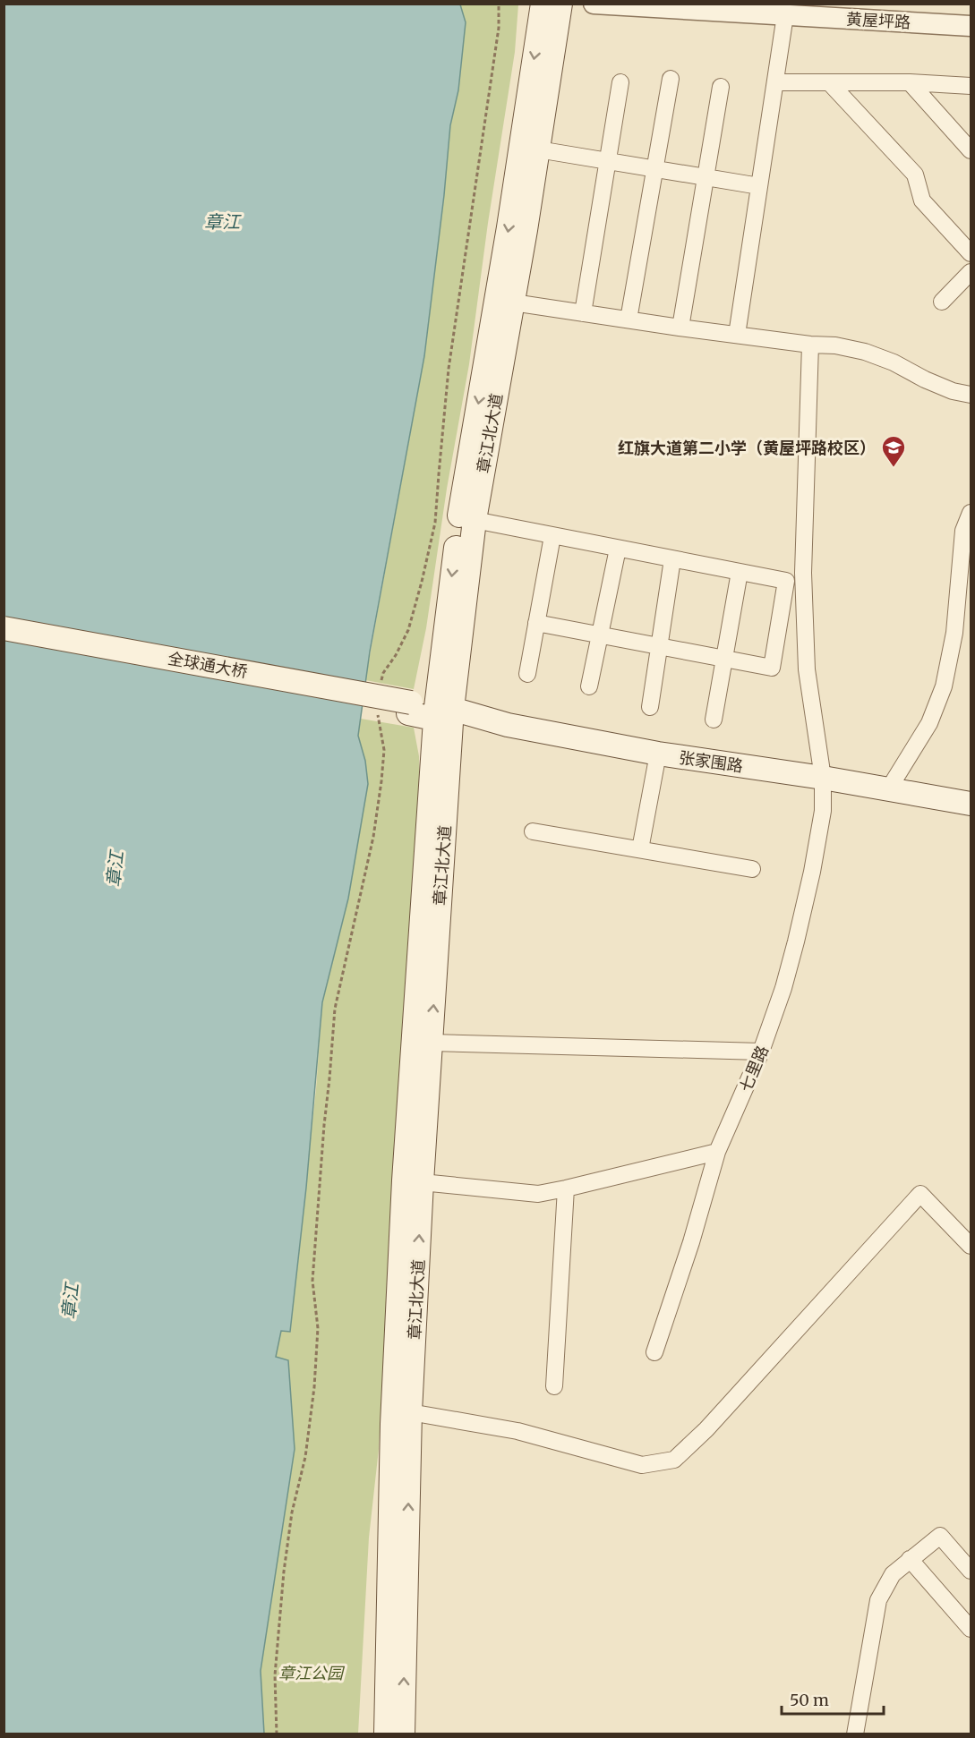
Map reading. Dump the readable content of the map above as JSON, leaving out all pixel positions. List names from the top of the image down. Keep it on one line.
{"streets":{"main road":["章江北大道","全球通大桥","张家围路"],"street":["黄屋坪路","七里路"]},"crossings":[["章江北大道","张家围路"],["全球通大桥","张家围路"],["张家围路","七里路"]],"water":["章江"],"parks":["章江公园"],"places":{"school or university":["红旗大道第二小学（黄屋坪路校区）"]},"scale_bar":"50 m"}
